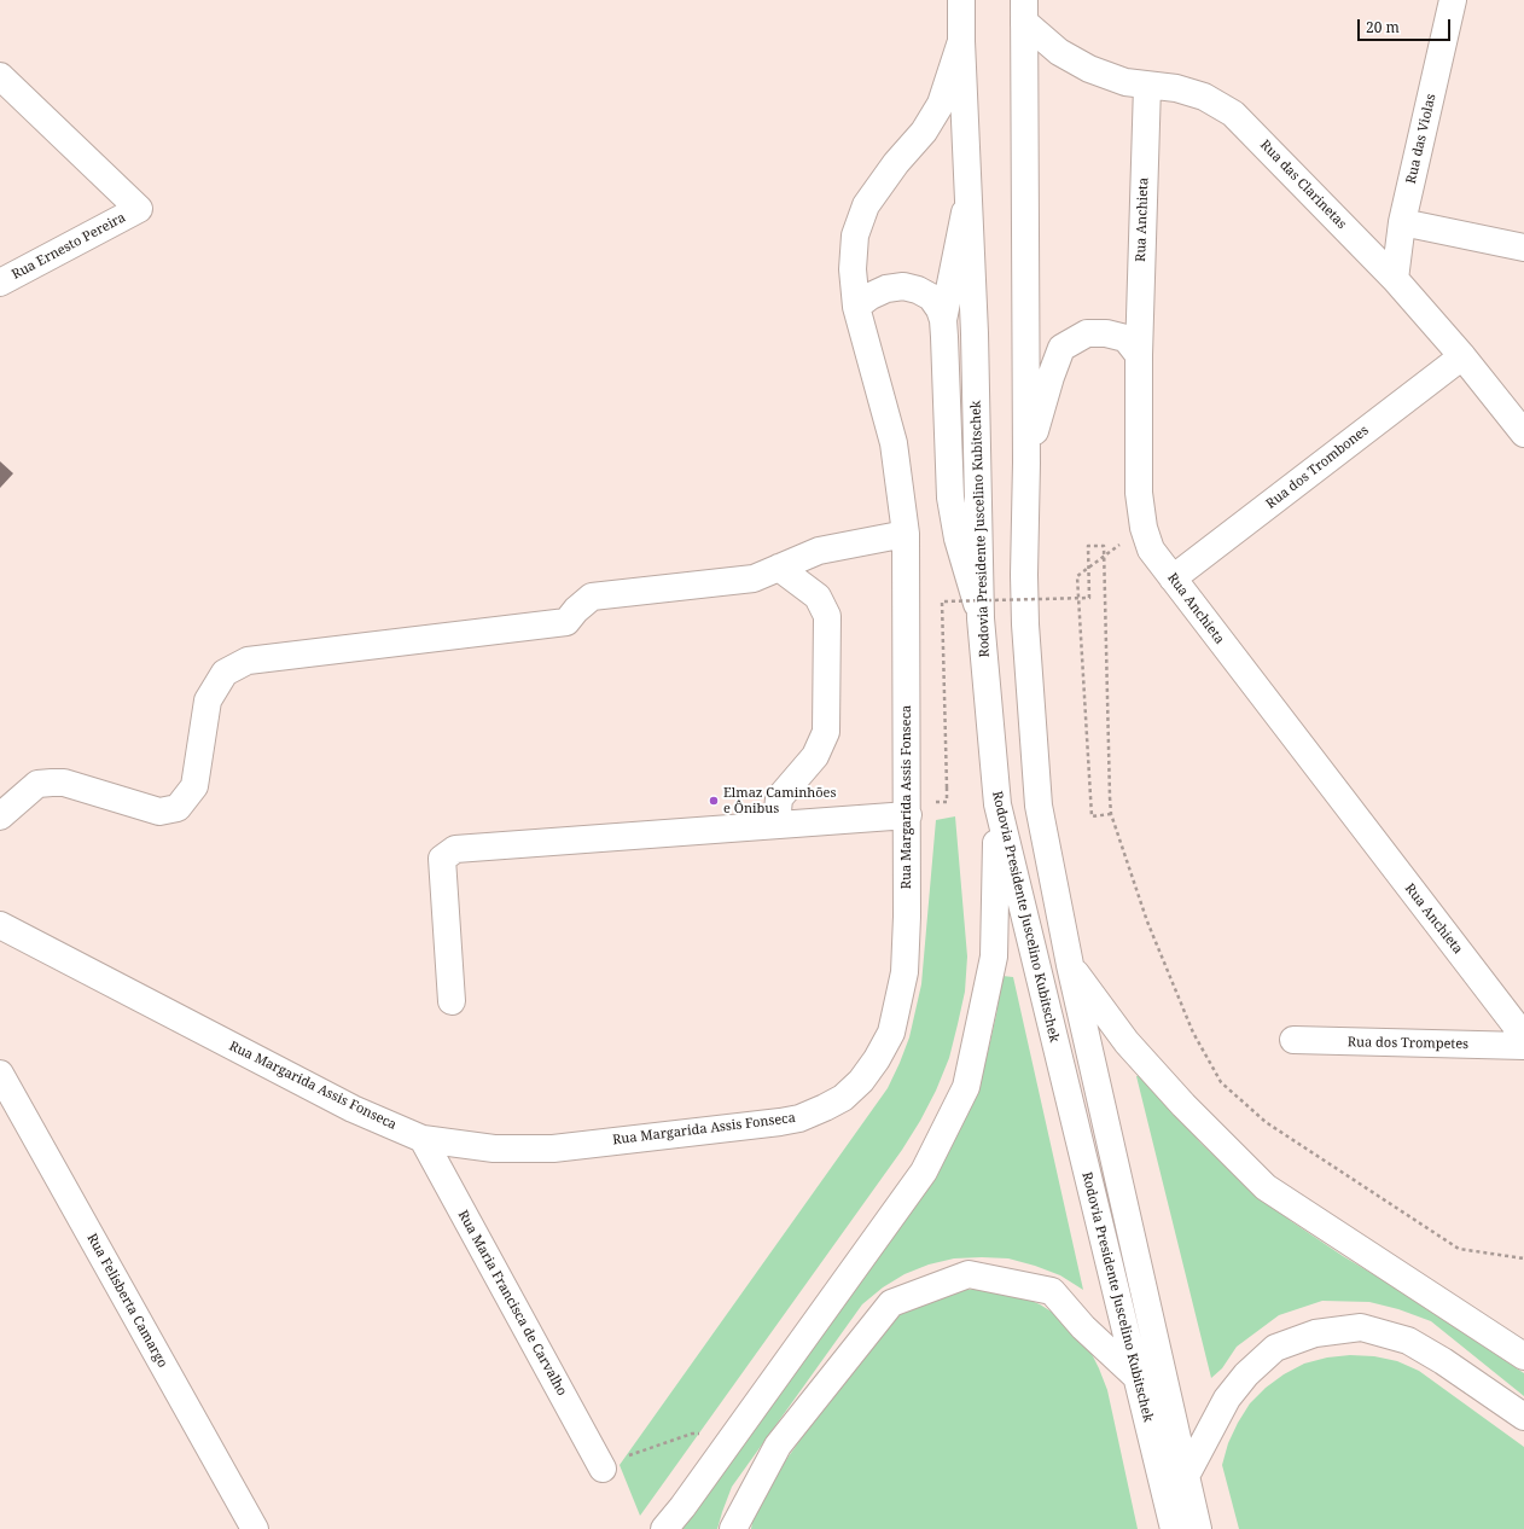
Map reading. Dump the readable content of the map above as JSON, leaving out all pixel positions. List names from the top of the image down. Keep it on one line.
{"streets":{"main road":["Rua das Violas","Rua das Clarinetas","Rua Anchieta","Rua Ernesto Pereira","Rua dos Trombones","Rodovia Presidente Juscelino Kubitschek","Rua Margarida Assis Fonseca","Rua dos Trompetes","Rua Felisberta Camargo","Rua Maria Francisca de Carvalho"]},"crossings":[["Rua das Violas","Rua das Clarinetas"],["Rua das Clarinetas","Rua Anchieta"],["Rua das Clarinetas","Rua dos Trombones"],["Rua das Clarinetas","Rodovia Presidente Juscelino Kubitschek"],["Rua Anchieta","Rua dos Trombones"],["Rodovia Presidente Juscelino Kubitschek","Rua Margarida Assis Fonseca"],["Rua Margarida Assis Fonseca","Rua Maria Francisca de Carvalho"]],"places":["Elmaz Caminhões e Ônibus"],"scale_bar":"20 m"}
